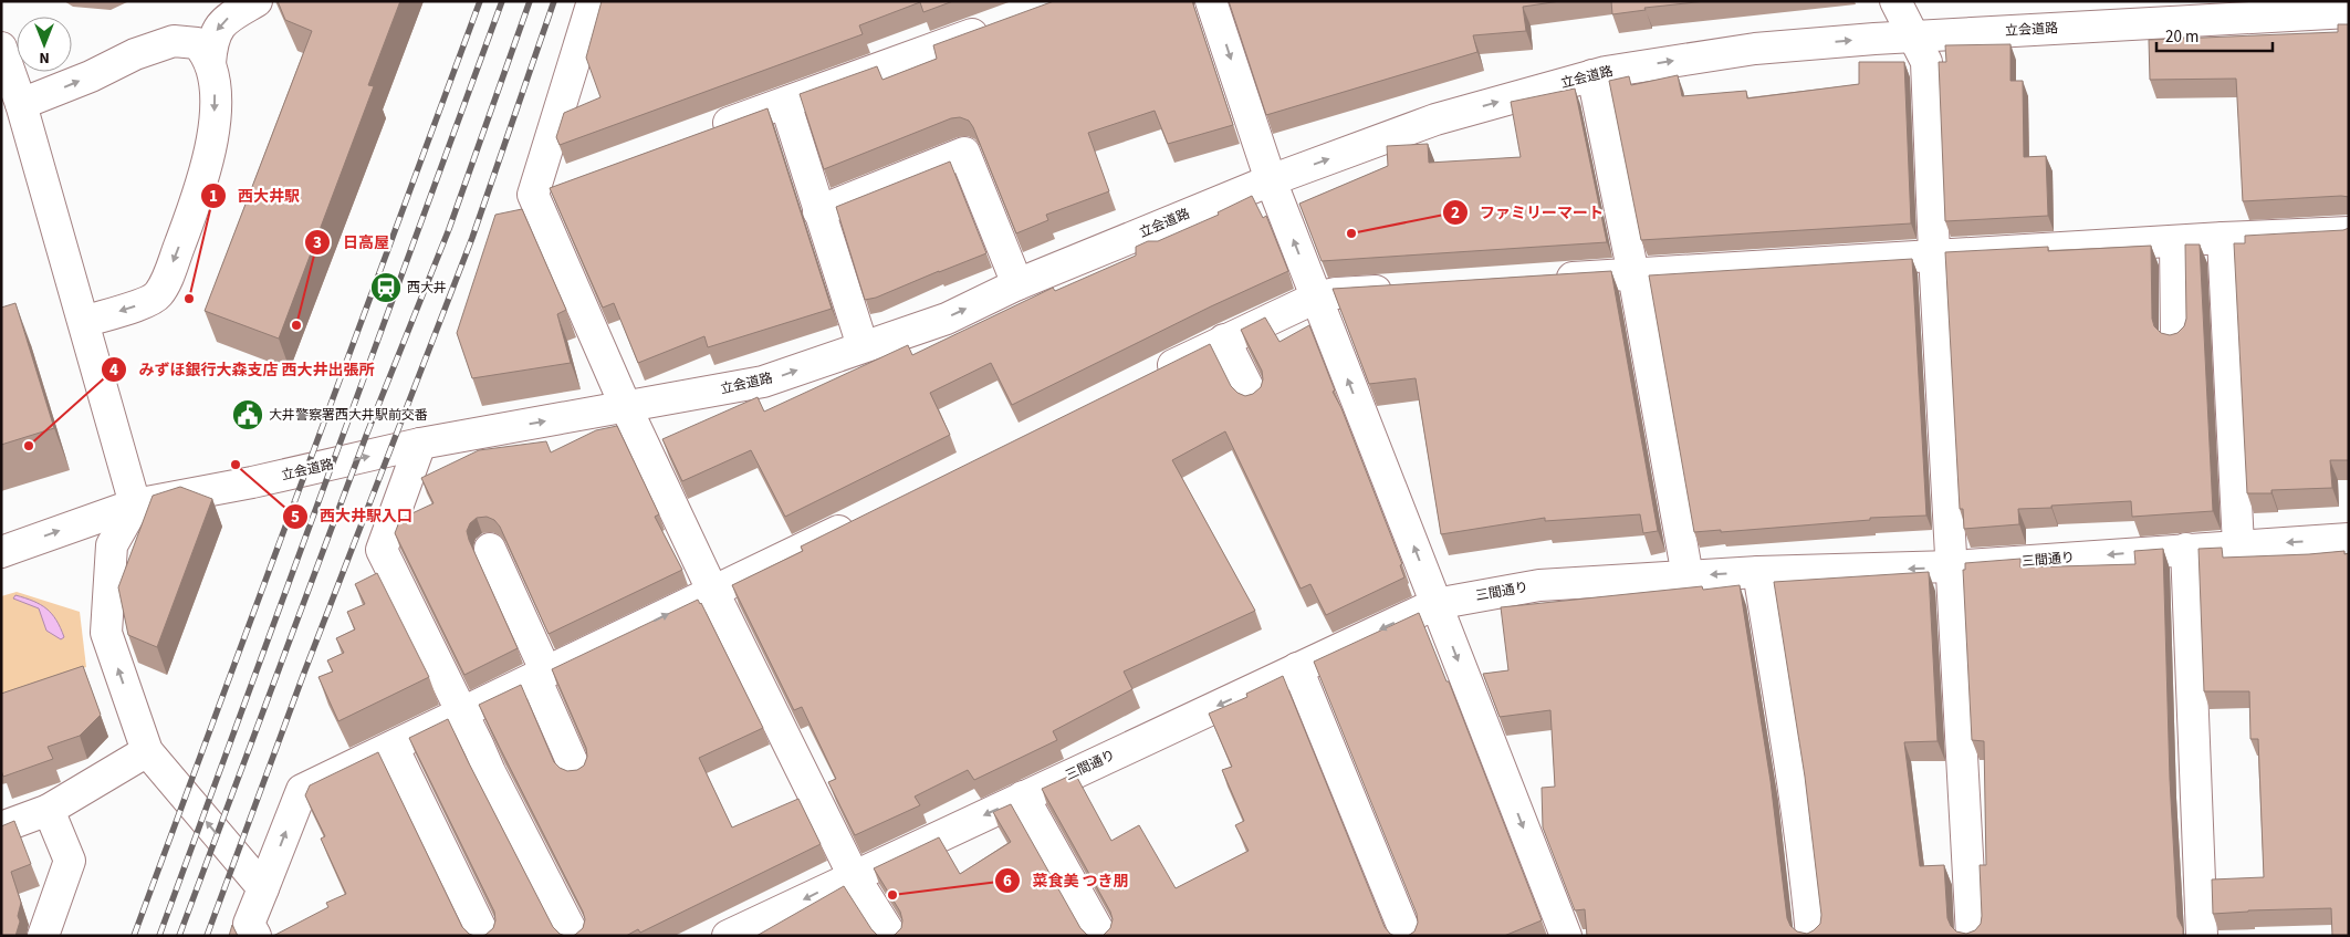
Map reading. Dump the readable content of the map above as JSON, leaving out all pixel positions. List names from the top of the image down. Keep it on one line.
{"streets":{"street":["立会道路","三間通り"]},"one_way":["三間通り"],"places":{"other":["ファミリーマート","西大井駅","日高屋","みずほ銀行大森支店 西大井出張所","西大井駅入口","菜食美 つき朋"],"station":["西大井"],"public building":["大井警察署西大井駅前交番"]},"scale_bar":"20 m","north":"bottom"}
